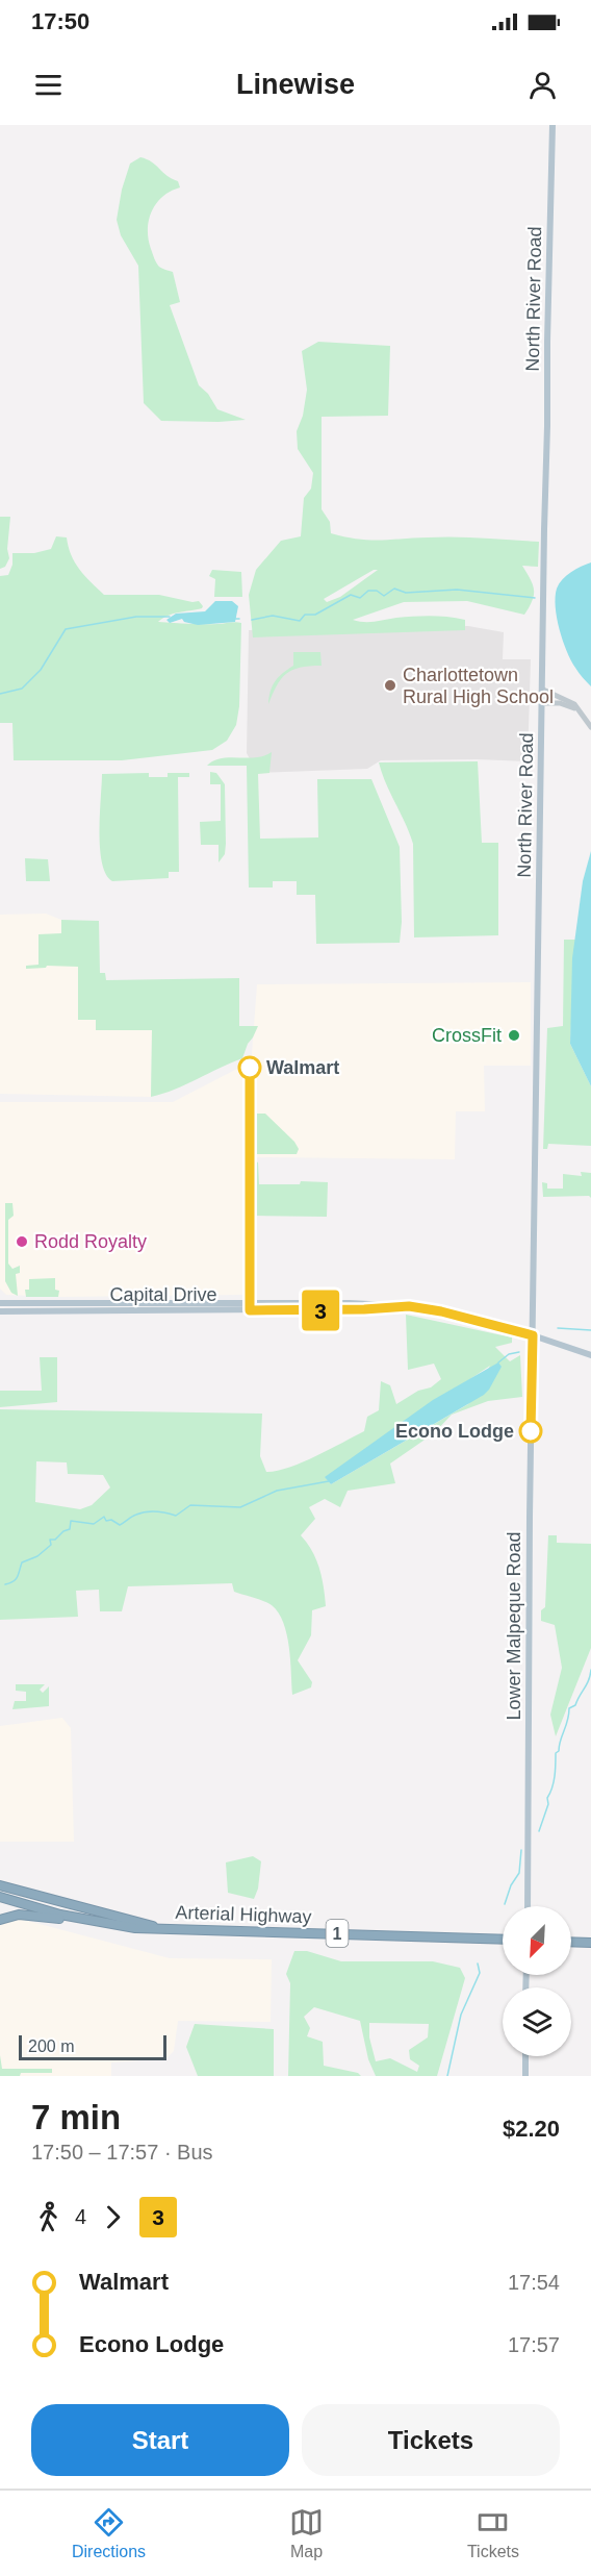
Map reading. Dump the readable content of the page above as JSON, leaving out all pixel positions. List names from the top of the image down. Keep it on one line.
{"streets":{"highway":["Arterial Highway","1"],"main road":["North River Road","Capital Drive","Lower Malpeque Road"]},"crossings":[["North River Road","Capital Drive"],["North River Road","Lower Malpeque Road"],["Capital Drive","Lower Malpeque Road"]],"places":["Charlottetown Rural High School","CrossFit","Walmart","Rodd Royalty","Econo Lodge"],"lines":["bus line 3"],"scale_bar":"200 m","north":"bottom left","page":{"status":"17:50","header":"Linewise","on_map":"3","scale":"200 m","heading":["7 min","17:50 – 17:57 · Bus","$2.20"],"legs":["4","3"],"list":[{"name":"Walmart","value":"17:54"},{"name":"Econo Lodge","value":"17:57"}],"buttons":["Start","Tickets"],"tabs":["Directions","Map","Tickets"]}}
